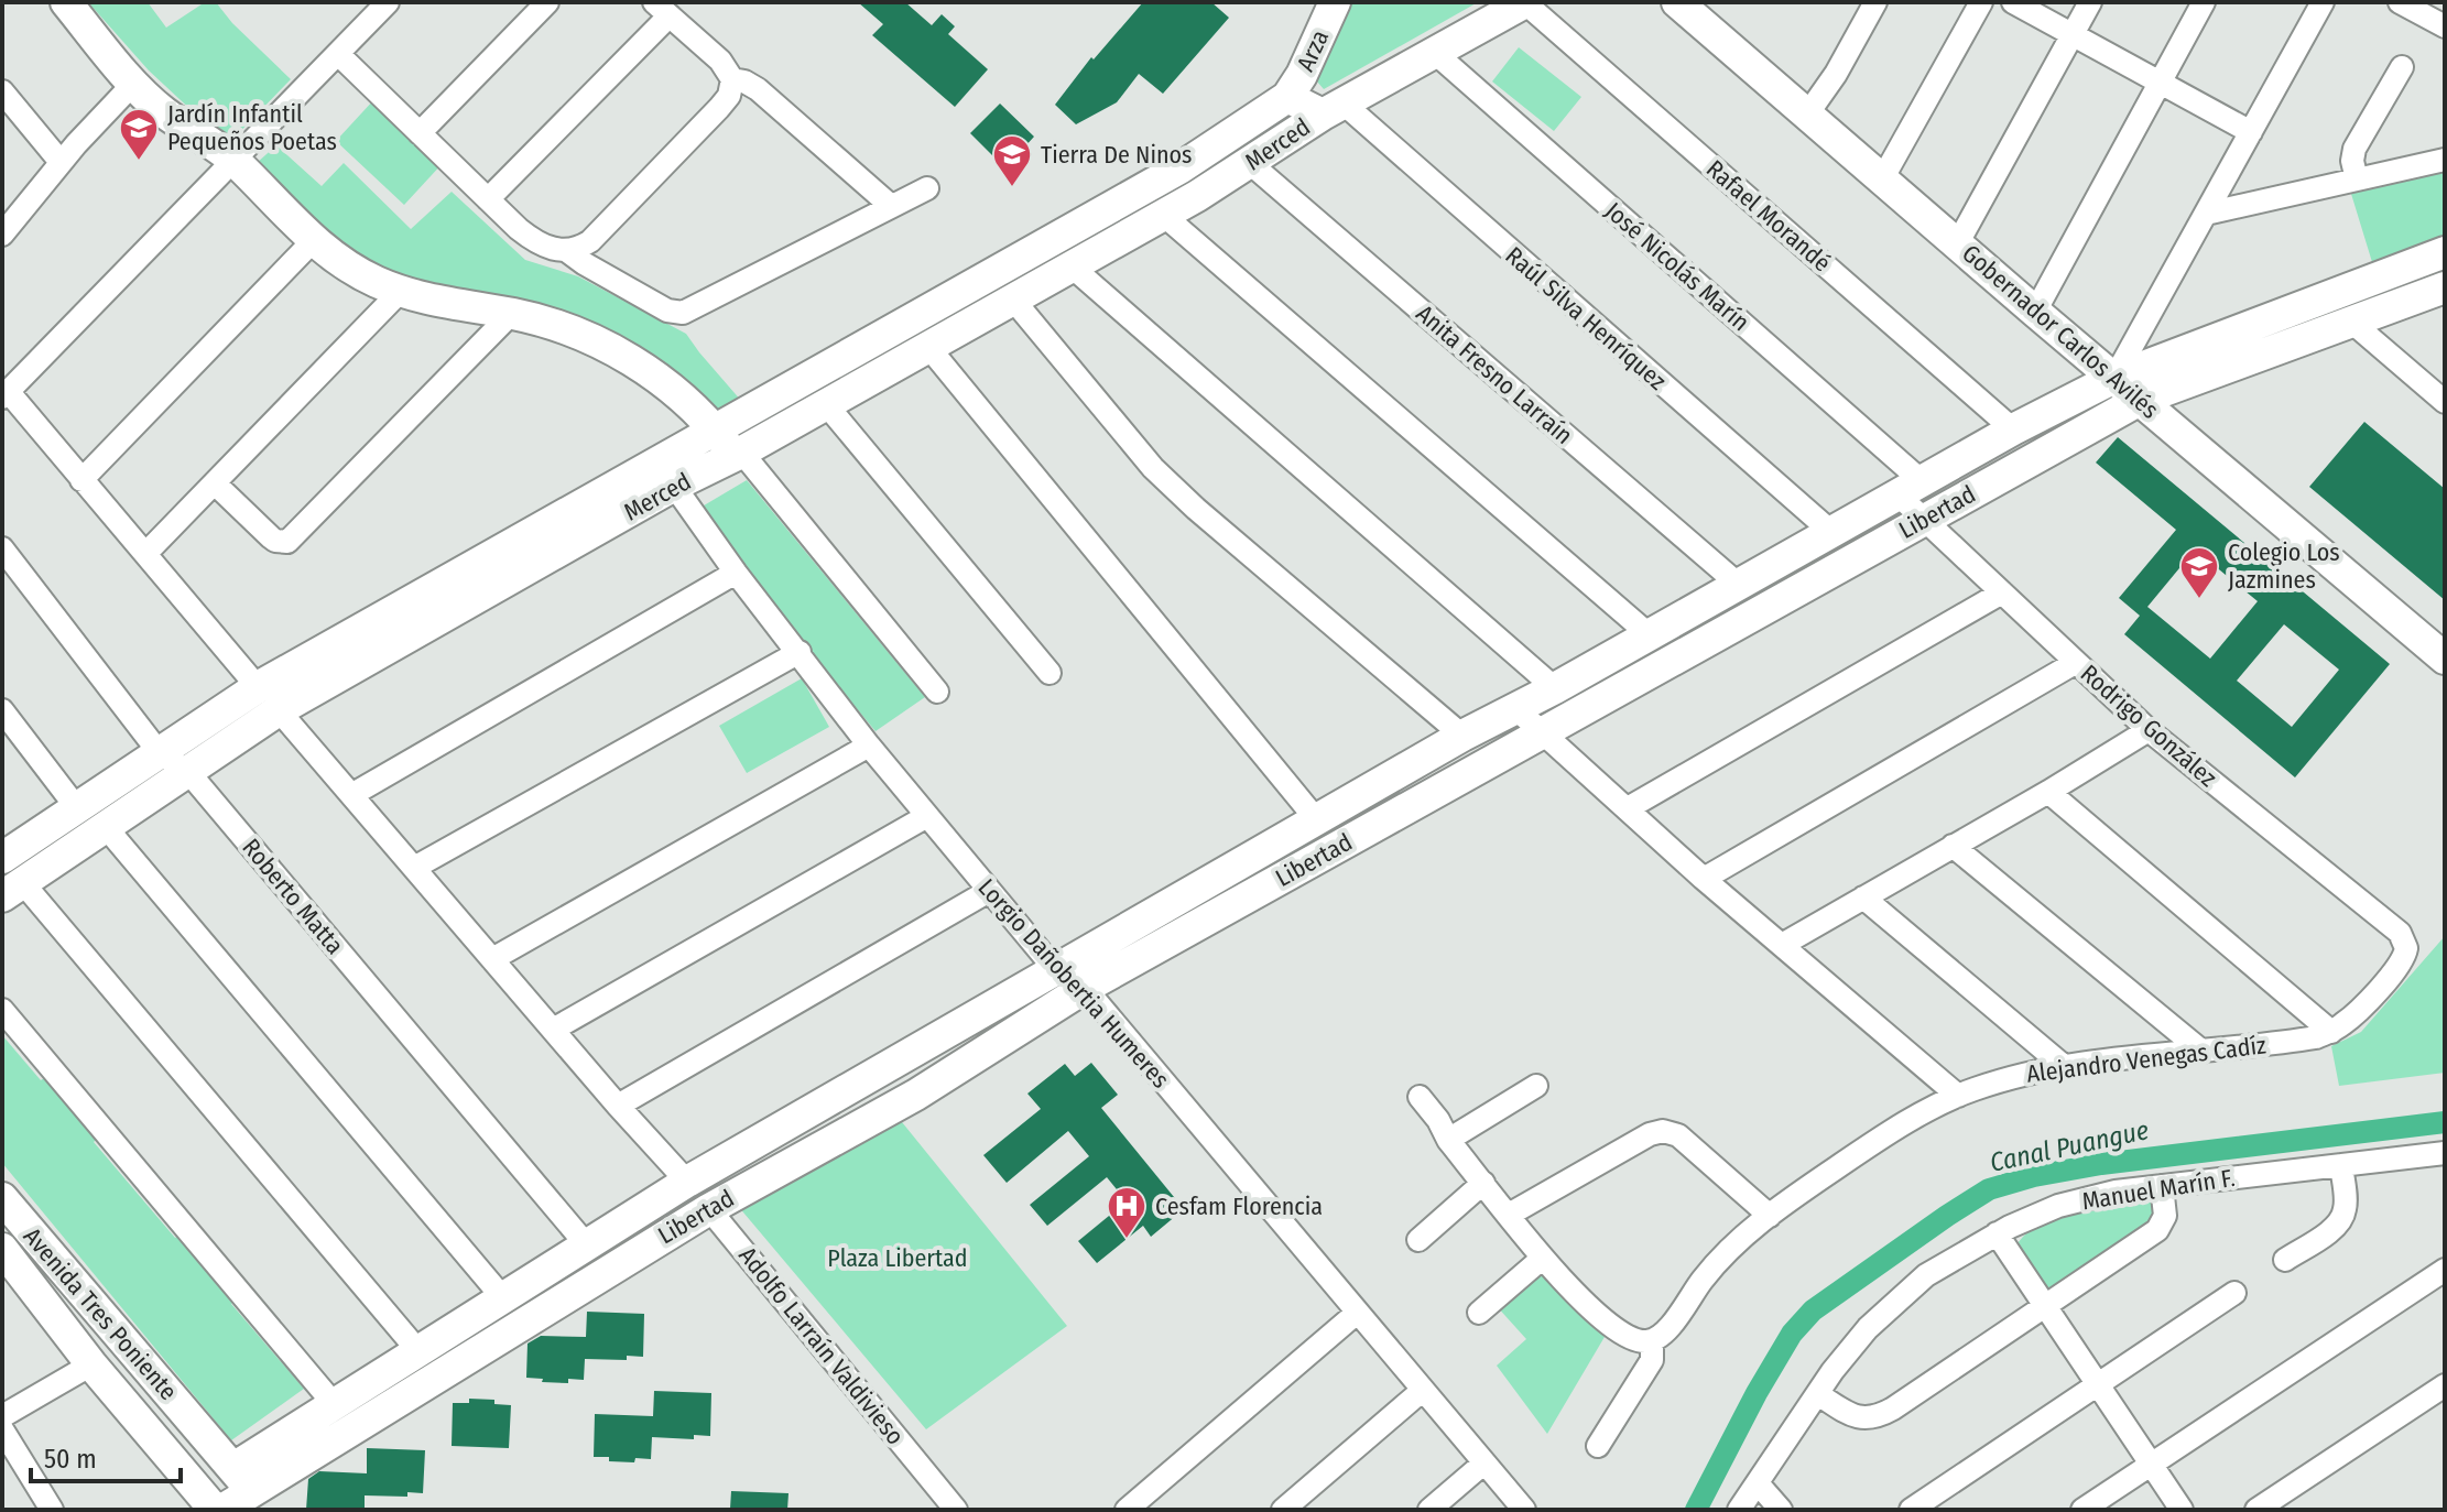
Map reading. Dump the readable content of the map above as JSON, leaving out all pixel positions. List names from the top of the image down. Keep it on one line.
{"streets":{"street":["Arza","Merced","Rafael Morandé","José Nicolás Marín","Raúl Silva Henríquez","Gobernador Carlos Avilés","Anita Fresno Larraín","Libertad","Rodrigo González","Roberto Matta","Lorgio Dañobertia Humeres","Alejandro Venegas Cadíz","Manuel Marín F.","Avenida Tres Poniente","Adolfo Larraín Valdivieso"]},"crossings":[["Arza","Merced"],["Merced","Rafael Morandé"],["Merced","José Nicolás Marín"],["Merced","Raúl Silva Henríquez"],["Merced","Anita Fresno Larraín"],["Merced","Roberto Matta"],["Merced","Lorgio Dañobertia Humeres"],["Rafael Morandé","Libertad"],["José Nicolás Marín","Libertad"],["José Nicolás Marín","Rodrigo González"],["Raúl Silva Henríquez","Libertad"],["Gobernador Carlos Avilés","Libertad"],["Anita Fresno Larraín","Libertad"],["Libertad","Rodrigo González"],["Libertad","Roberto Matta"],["Libertad","Lorgio Dañobertia Humeres"],["Libertad","Avenida Tres Poniente"],["Libertad","Adolfo Larraín Valdivieso"],["Rodrigo González","Alejandro Venegas Cadíz"]],"water":["Canal Puangue"],"parks":["Plaza Libertad"],"places":{"school or university":["Jardín Infantil Pequeños Poetas","Tierra De Ninos","Colegio Los Jazmines"],"hospital":["Cesfam Florencia"]},"scale_bar":"50 m"}
